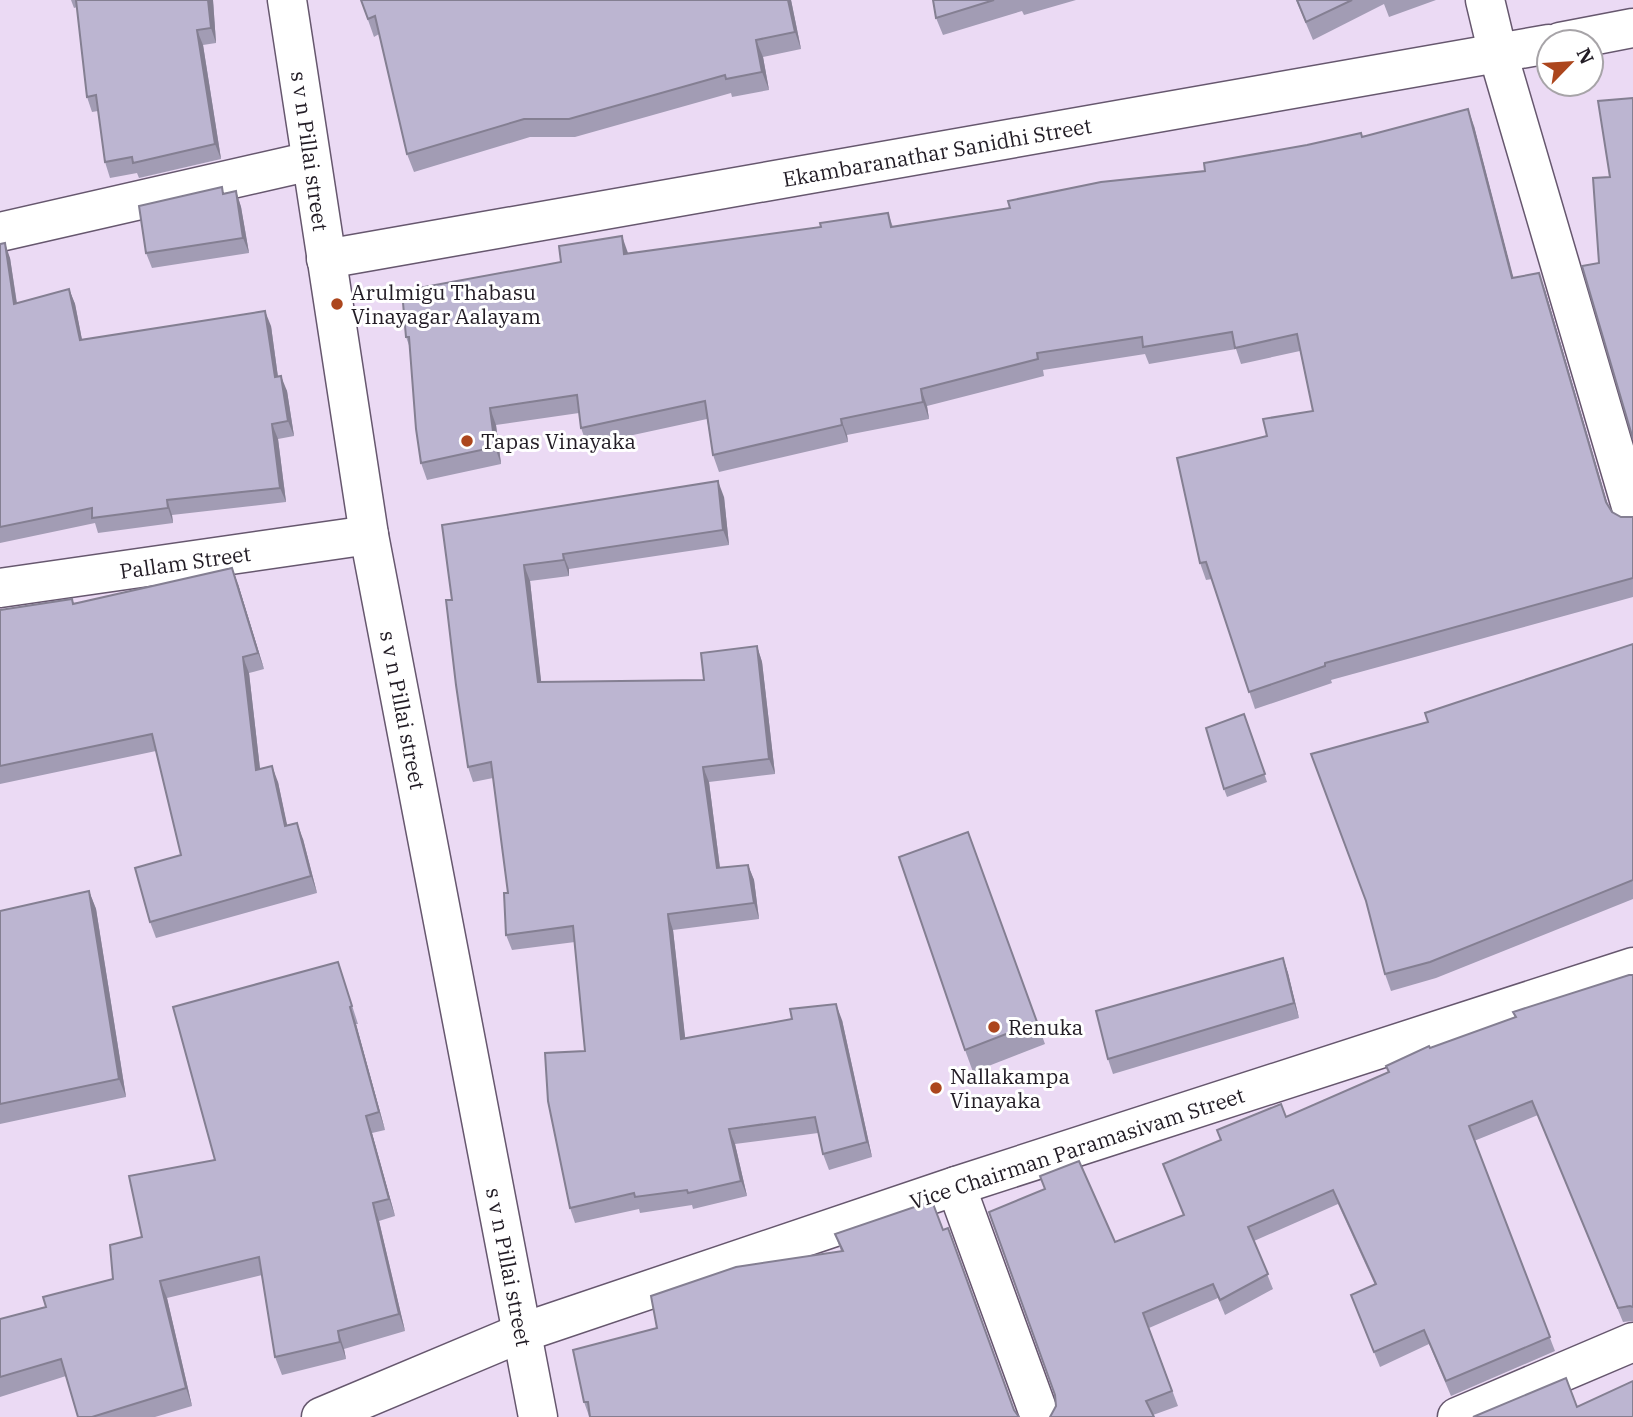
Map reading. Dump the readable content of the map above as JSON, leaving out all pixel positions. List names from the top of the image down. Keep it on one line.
{"streets":{"street":["s v n Pillai street","Ekambaranathar Sanidhi Street","Pallam Street","Vice Chairman Paramasivam Street"]},"crossings":[["s v n Pillai street","Ekambaranathar Sanidhi Street"],["s v n Pillai street","Pallam Street"],["s v n Pillai street","Vice Chairman Paramasivam Street"]],"places":["Arulmigu Thabasu Vinayagar Aalayam","Tapas Vinayaka","Renuka","Nallakampa Vinayaka"],"north":"top right"}
